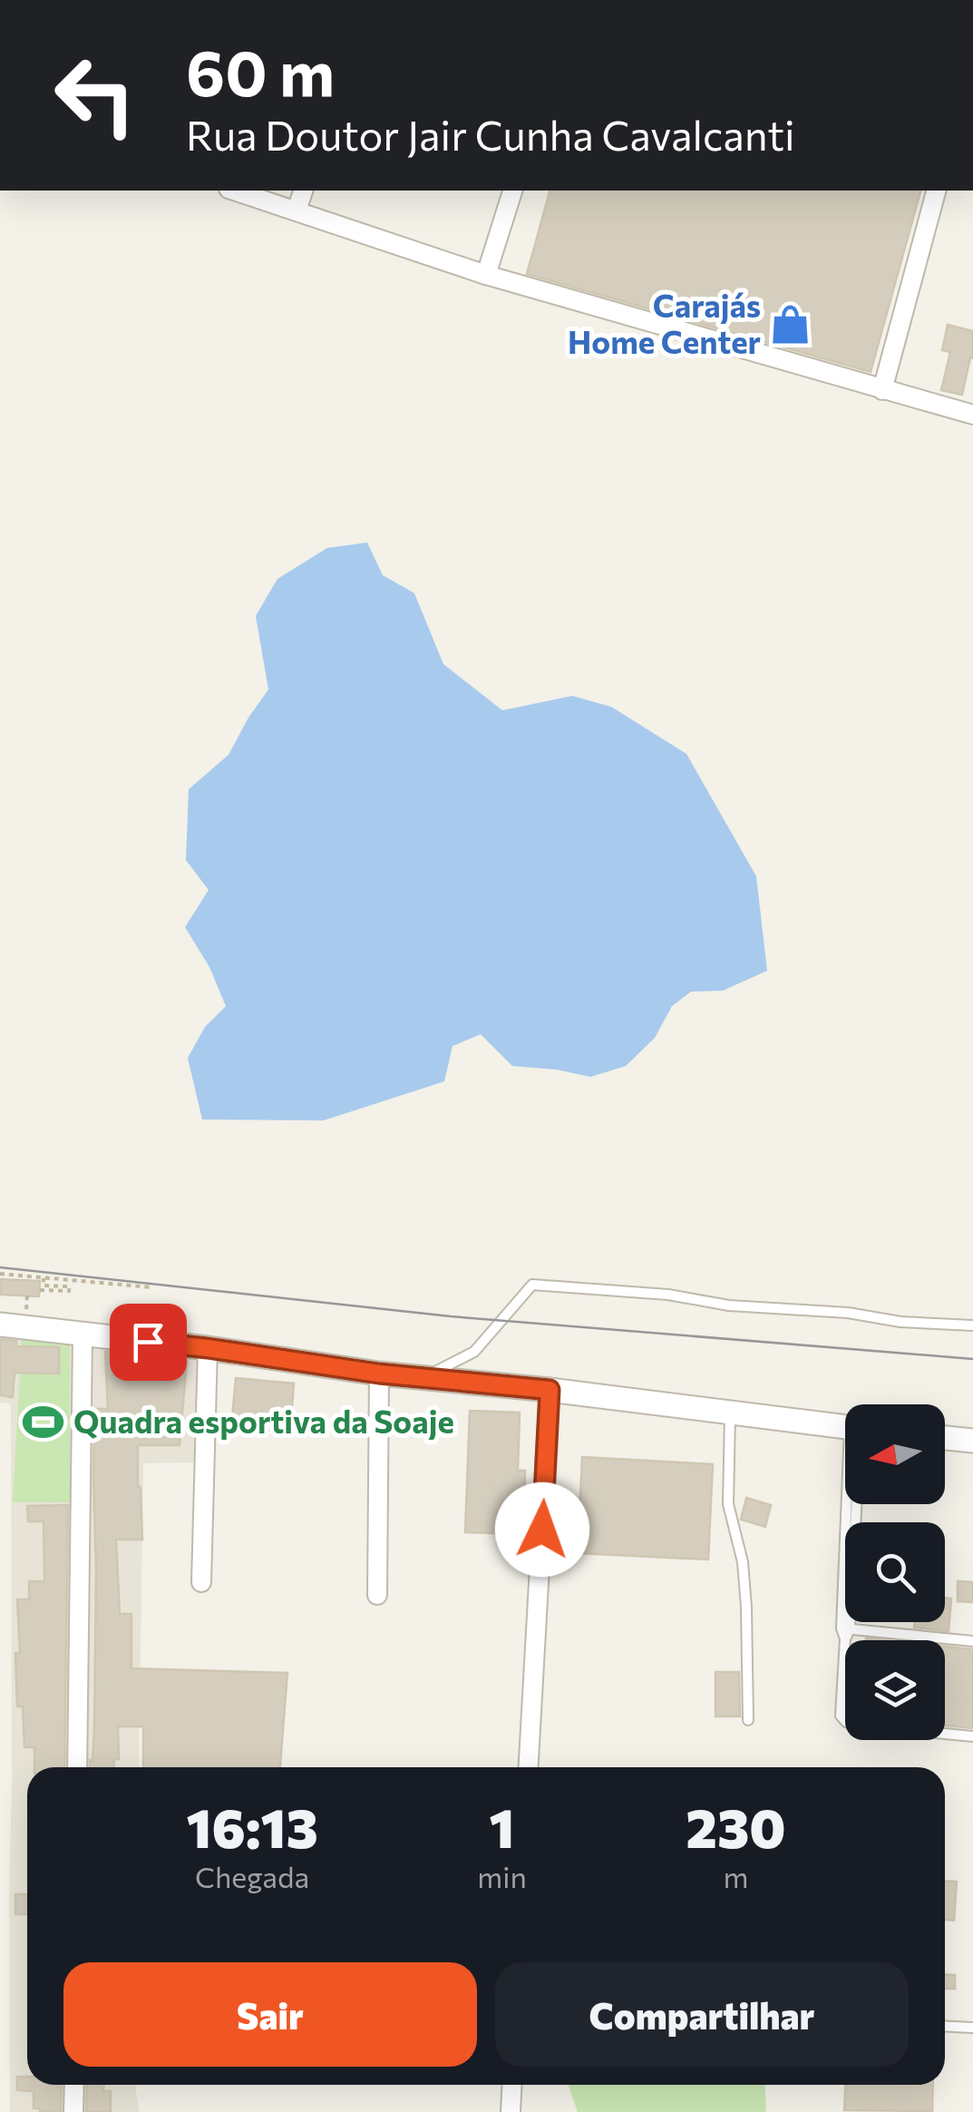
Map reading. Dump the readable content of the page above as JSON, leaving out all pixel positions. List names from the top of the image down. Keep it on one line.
{"places":{"shop":["Carajás Home Center"],"sports":["Quadra esportiva da Soaje"]},"north":"left","page":{"turn":["60 m","Rua Doutor Jair Cunha Cavalcanti"],"eta":["16:13","Chegada","1","min","230","m"],"buttons":["Sair","Compartilhar"]}}
